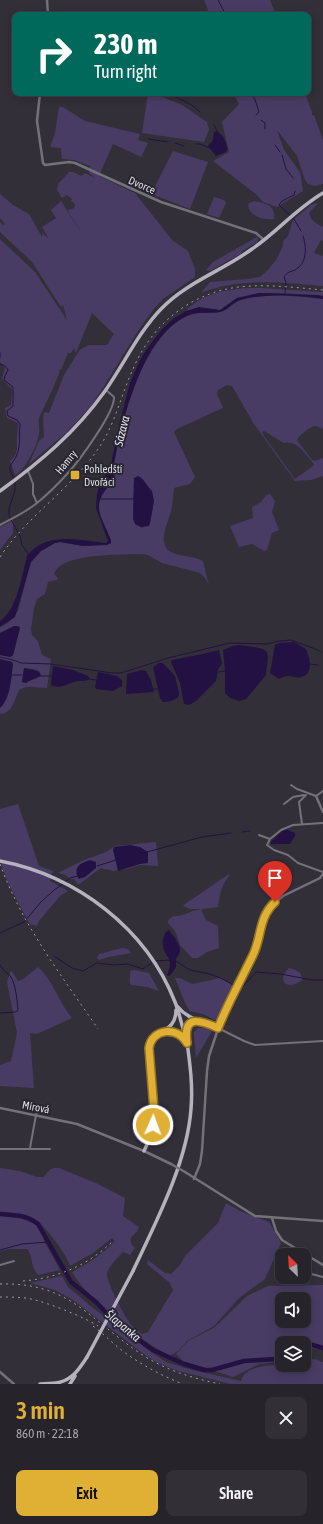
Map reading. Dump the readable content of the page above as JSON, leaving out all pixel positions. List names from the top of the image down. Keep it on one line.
{"streets":{"street":["Dvorce","Hamry","Mírová"]},"water":["Sázava","Šlapanka"],"places":{"transit":["Pohledští Dvořáci"]},"north":"top left","page":{"turn":["230 m","Turn right"],"heading":["3 min","860 m · 22:18"],"buttons":["Exit","Share"]}}
